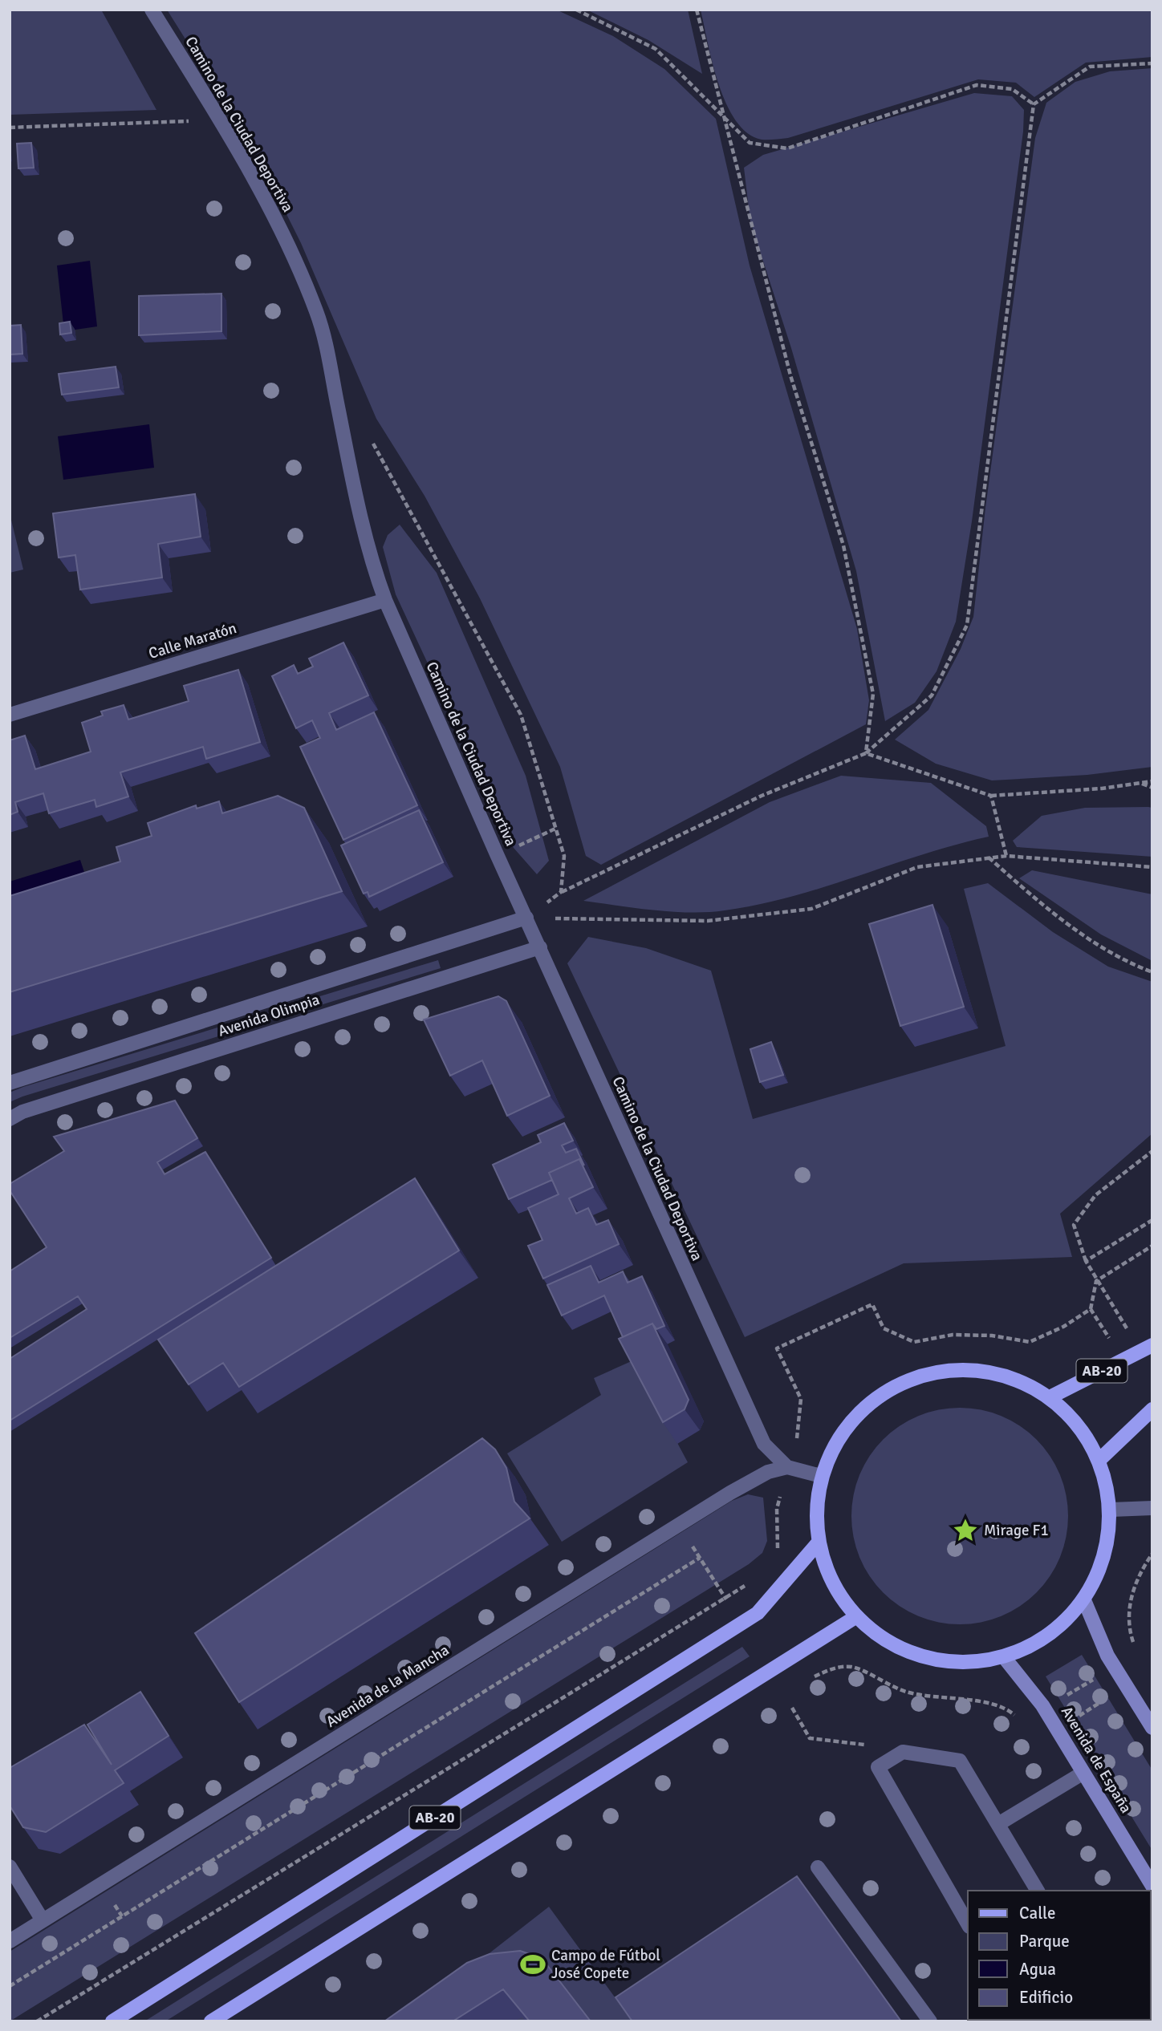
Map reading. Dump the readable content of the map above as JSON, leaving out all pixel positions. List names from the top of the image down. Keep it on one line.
{"streets":{"main road":["AB-20","Avenida de España"],"street":["Camino de la Ciudad Deportiva","Calle Maratón","Avenida Olimpia","Avenida de la Mancha"]},"crossings":[["Camino de la Ciudad Deportiva","Calle Maratón"],["Camino de la Ciudad Deportiva","Avenida Olimpia"],["Camino de la Ciudad Deportiva","Avenida de la Mancha"]],"places":{"place":["Mirage F1"],"sports":["Campo de Fútbol José Copete"]},"legend":["Calle","Parque","Agua","Edificio"]}
